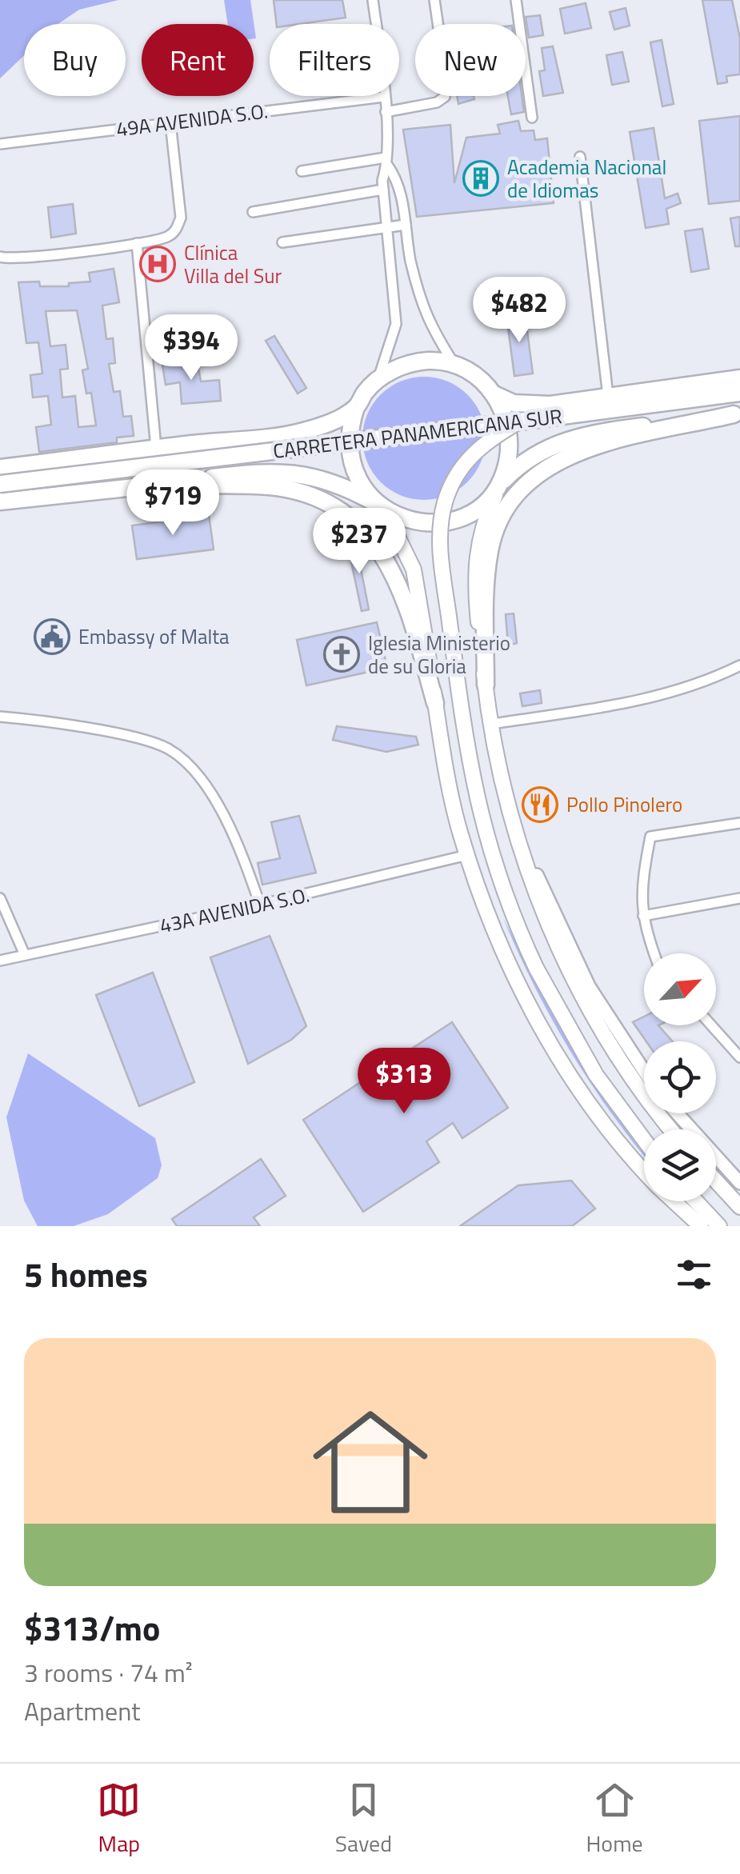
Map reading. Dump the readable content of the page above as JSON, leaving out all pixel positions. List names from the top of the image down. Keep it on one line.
{"streets":{"highway":["CARRETERA PANAMERICANA SUR"],"street":["49A AVENIDA S.O.","43A AVENIDA S.O."]},"places":{"building":["Academia Nacional de Idiomas"],"hospital":["Clínica Villa del Sur"],"public building":["Embassy of Malta"],"church":["Iglesia Ministerio de su Gloria"],"restaurant":["Pollo Pinolero"]},"north":"top right","page":{"chip":["Buy","Rent","Filters","New"],"price":["$482","$394","$719","$237","$313"],"heading":"5 homes","list":[{"name":"$313/mo","note":"3 rooms · 74 m² · Apartment"}],"tabs":["Map","Saved","Home"]}}
